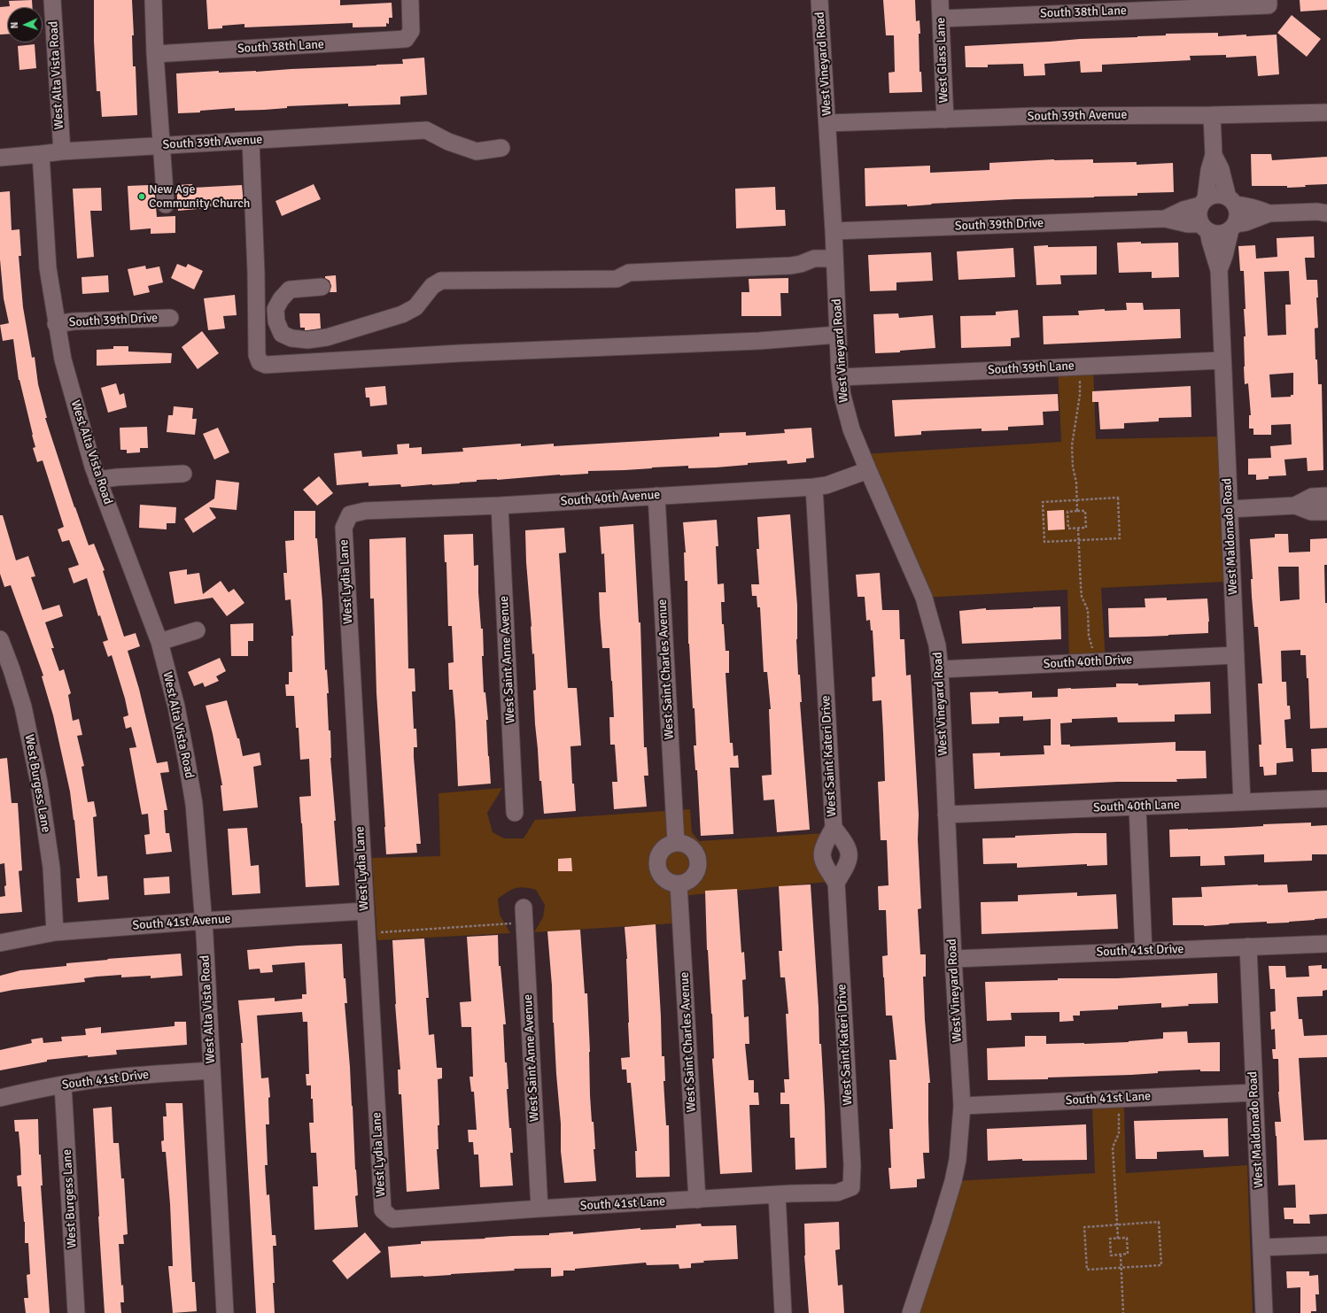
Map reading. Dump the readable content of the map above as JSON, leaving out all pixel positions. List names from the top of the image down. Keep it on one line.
{"streets":{"street":["South 38th Lane","West Glass Lane","West Vineyard Road","West Alta Vista Road","South 39th Avenue","South 39th Drive","South 39th Lane","South 40th Avenue","West Maldonado Road","West Lydia Lane","West Saint Anne Avenue","South 40th Drive","West Saint Charles Avenue","West Saint Kateri Drive","West Burgess Lane","South 40th Lane","South 41st Avenue","South 41st Drive","South 41st Lane"]},"crossings":[["South 38th Lane","West Glass Lane"],["West Glass Lane","South 39th Avenue"],["West Vineyard Road","South 39th Avenue"],["West Vineyard Road","South 39th Drive"],["West Vineyard Road","South 39th Lane"],["West Vineyard Road","South 40th Avenue"],["West Vineyard Road","South 40th Drive"],["West Vineyard Road","South 40th Lane"],["West Vineyard Road","South 41st Drive"],["West Vineyard Road","South 41st Lane"],["West Alta Vista Road","South 39th Avenue"],["West Alta Vista Road","South 39th Drive"],["West Alta Vista Road","South 41st Avenue"],["West Alta Vista Road","South 41st Drive"],["South 39th Drive","West Maldonado Road"],["South 39th Lane","West Maldonado Road"],["South 40th Avenue","West Lydia Lane"],["South 40th Avenue","West Saint Anne Avenue"],["South 40th Avenue","West Saint Charles Avenue"],["South 40th Avenue","West Saint Kateri Drive"],["West Maldonado Road","South 40th Drive"],["West Maldonado Road","South 40th Lane"],["West Maldonado Road","South 41st Drive"],["West Maldonado Road","South 41st Lane"],["West Lydia Lane","South 41st Avenue"],["West Lydia Lane","South 41st Lane"],["West Saint Anne Avenue","South 41st Lane"],["West Saint Charles Avenue","South 41st Lane"],["West Saint Kateri Drive","South 41st Lane"],["West Burgess Lane","South 41st Avenue"],["West Burgess Lane","South 41st Drive"]],"places":["New Age Community Church"],"north":"left"}
